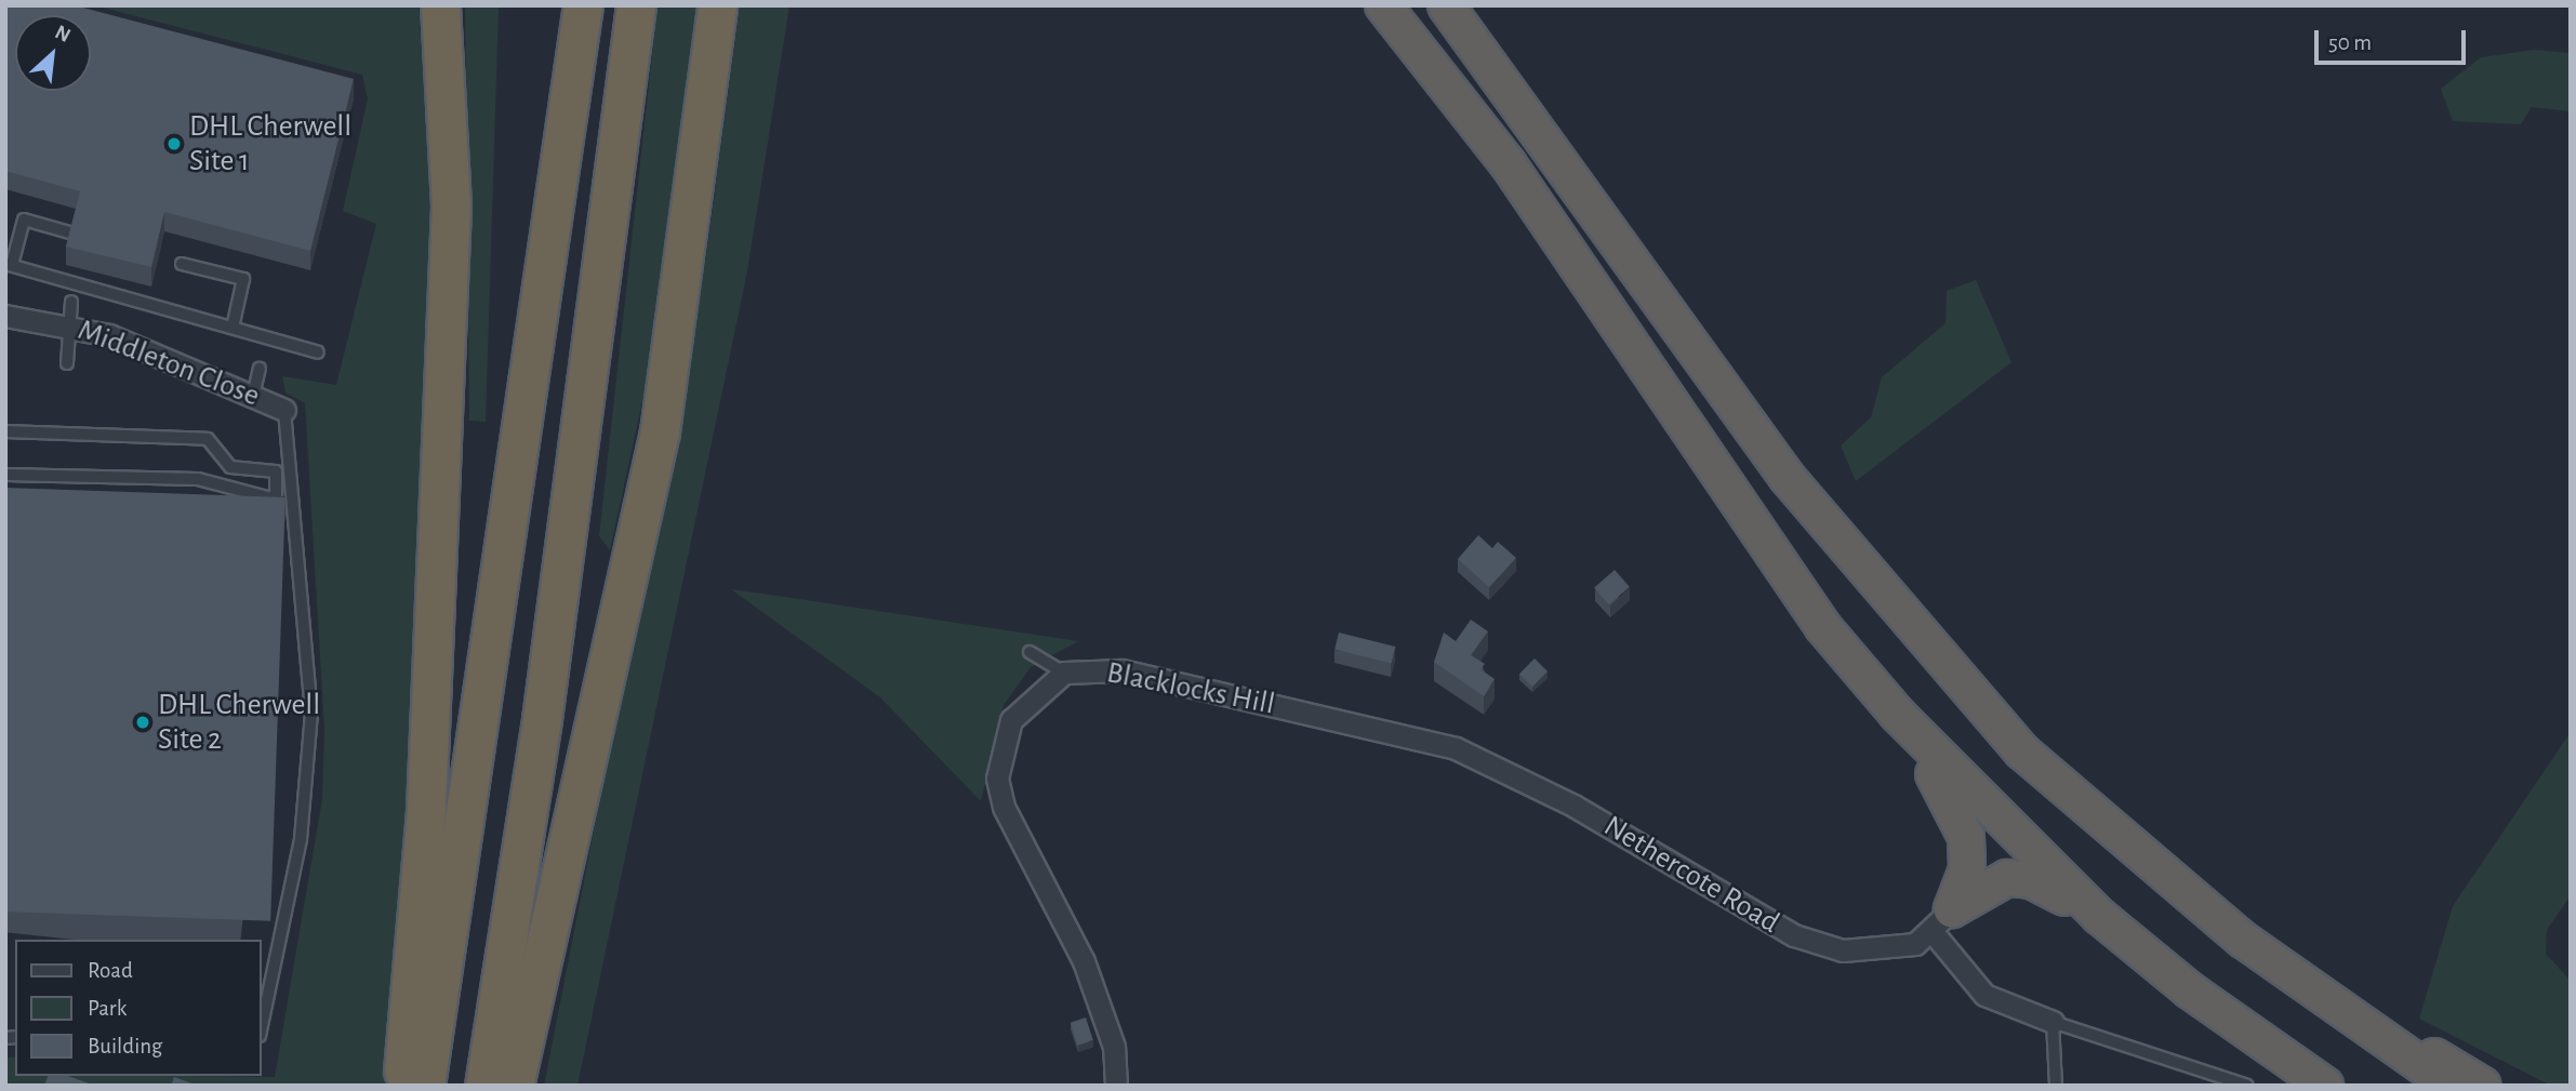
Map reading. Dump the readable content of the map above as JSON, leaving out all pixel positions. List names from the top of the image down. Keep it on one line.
{"streets":{"street":["Middleton Close","Blacklocks Hill","Nethercote Road"]},"crossings":[["Blacklocks Hill","Nethercote Road"]],"places":["DHL Cherwell Site 1","DHL Cherwell Site 2"],"legend":["Road","Park","Building"],"scale_bar":"50 m","north":"top right"}
